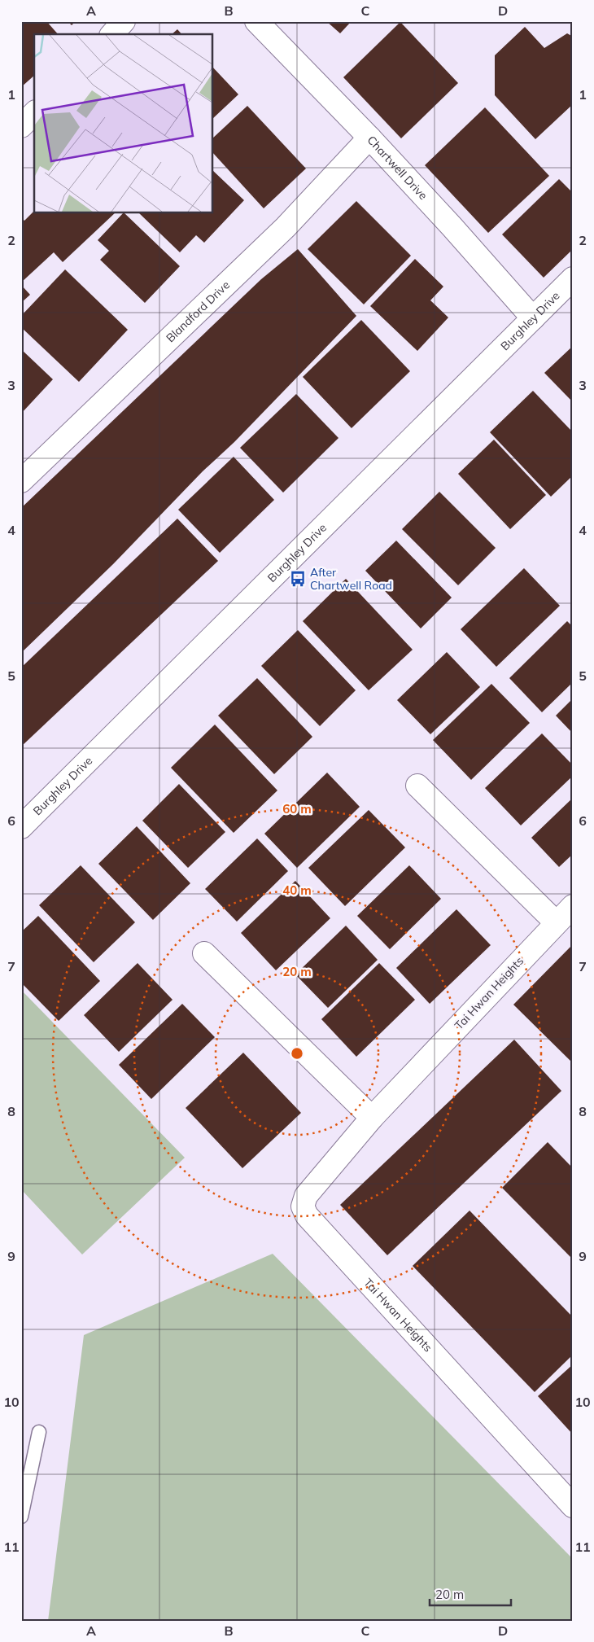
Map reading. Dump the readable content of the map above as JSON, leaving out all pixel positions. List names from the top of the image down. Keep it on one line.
{"streets":{"street":["Chartwell Drive","Blandford Drive","Burghley Drive","Tai Hwan Heights"]},"crossings":[["Chartwell Drive","Blandford Drive"],["Chartwell Drive","Burghley Drive"]],"places":{"bus stop":["After Chartwell Road"]},"scale_bar":"20 m","grid":{"columns":["A","B","C","D"],"rows":["1","2","3","4","5","6","7","8","9","10","11"]},"rings":["60 m","40 m","20 m"]}
